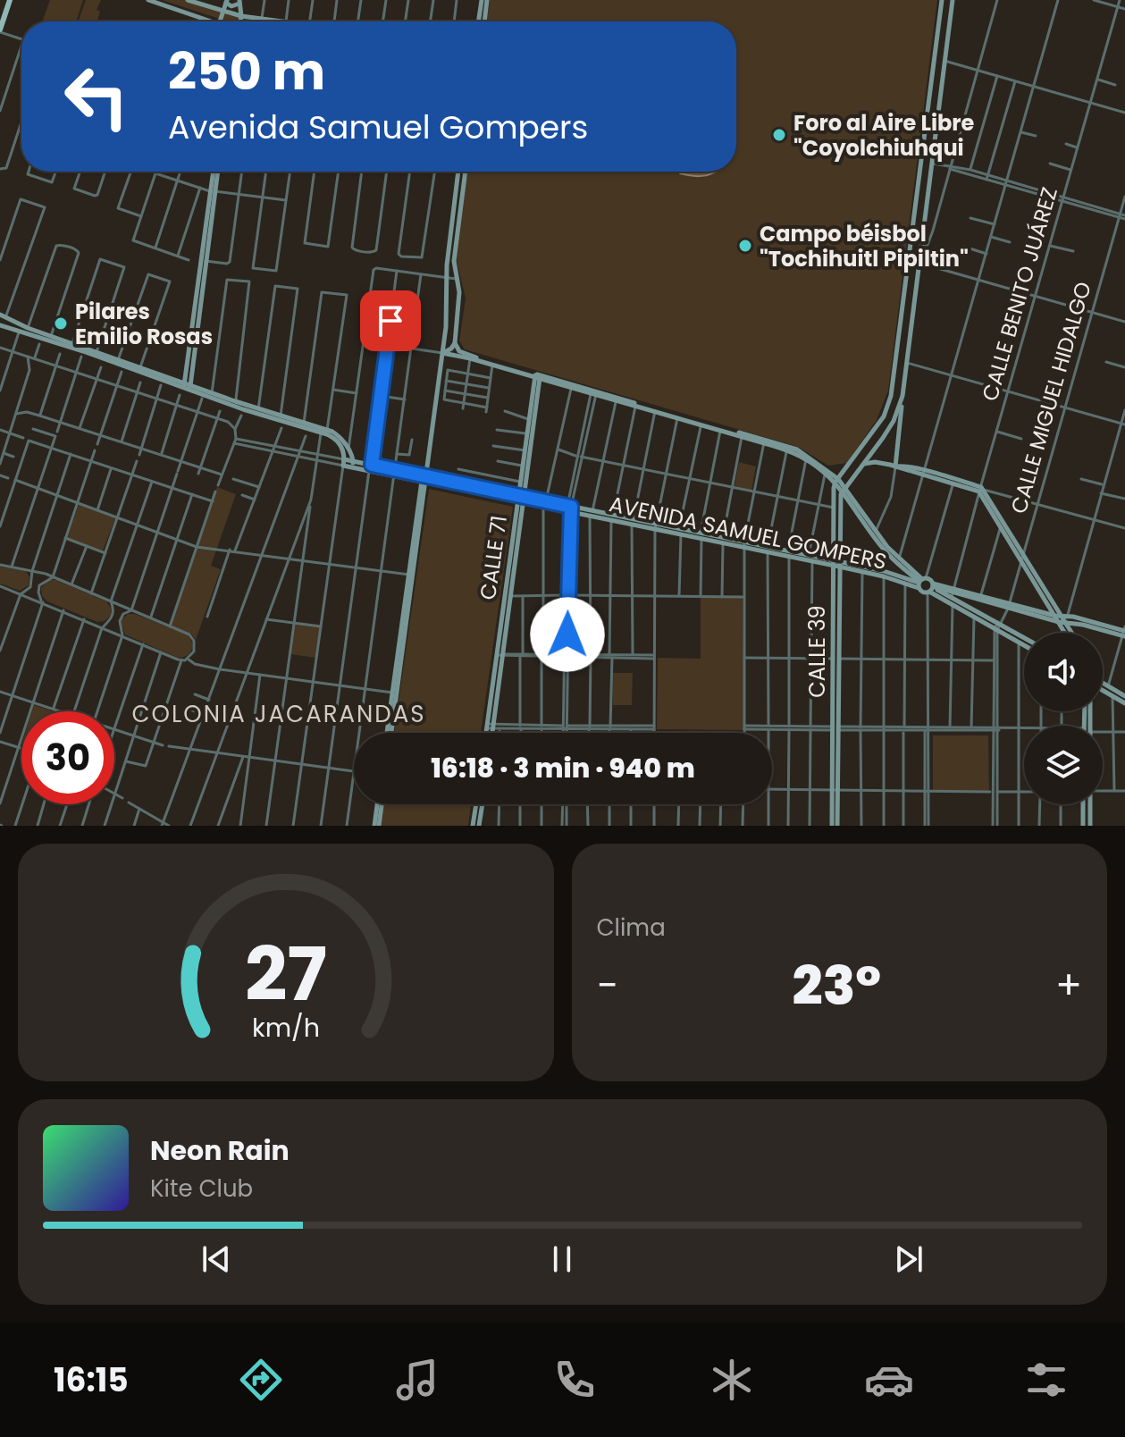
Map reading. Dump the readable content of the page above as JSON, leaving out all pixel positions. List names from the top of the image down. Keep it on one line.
{"streets":{"street":["CALLE BENITO JUÁREZ","CALLE MIGUEL HIDALGO","AVENIDA SAMUEL GOMPERS","CALLE 71","CALLE 39"]},"crossings":[["AVENIDA SAMUEL GOMPERS","CALLE 71"],["AVENIDA SAMUEL GOMPERS","CALLE 39"]],"districts":["COLONIA JACARANDAS"],"places":["Foro al Aire Libre \"Coyolchiuhqui","Campo béisbol \"Tochihuitl Pipiltin\"","Pilares Emilio Rosas"],"page":{"turn":["250 m","Avenida Samuel Gompers"],"limit":"30","trip":"16:18 · 3 min · 940 m","tile":"Clima","heat":["−","23°","+"],"song":["Neon Rain","Kite Club"],"tabs":"16:15","gauge":["27","km/h"]}}
